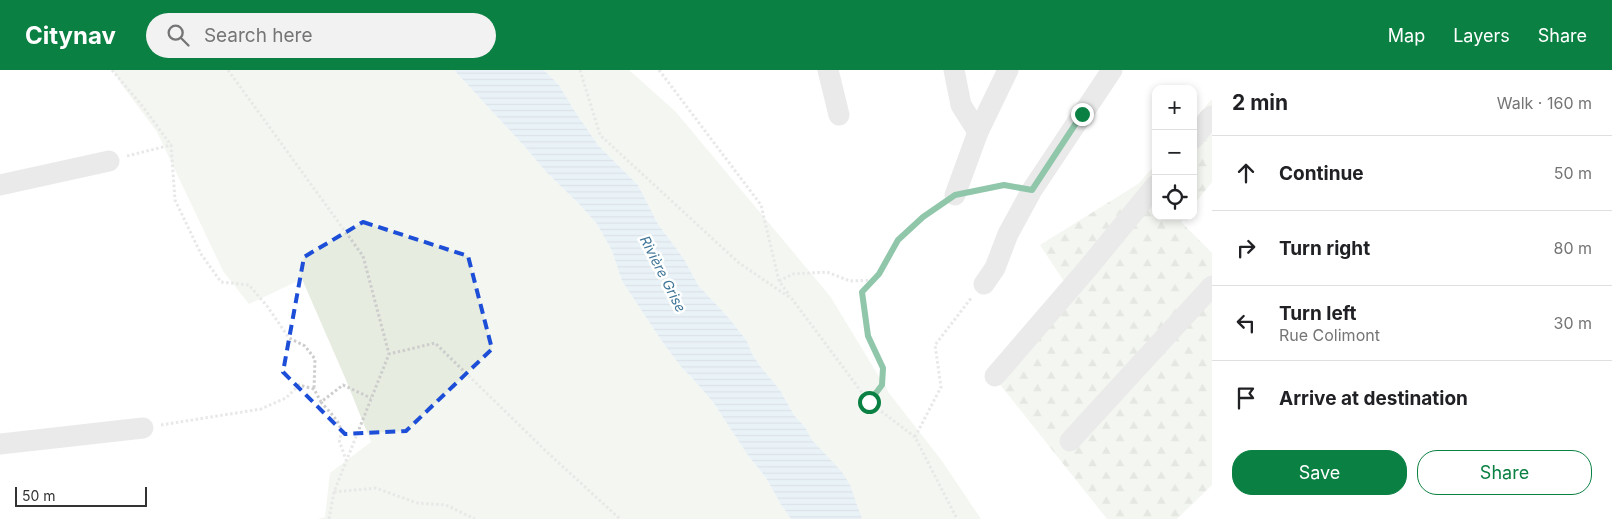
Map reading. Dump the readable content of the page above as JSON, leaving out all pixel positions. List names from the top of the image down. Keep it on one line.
{"water":["Rivière Grise"],"scale_bar":"50 m","page":{"header":"Citynav","search":"Search here","nav":["Map","Layers","Share"],"heading":["2 min","Walk · 160 m"],"map_buttons":["+","−"],"list":[["Continue","50 m"],["Turn right","80 m"],["Turn left","Rue Colimont","30 m"],"Arrive at destination"],"buttons":["Save","Share"],"scale":"50 m"}}
